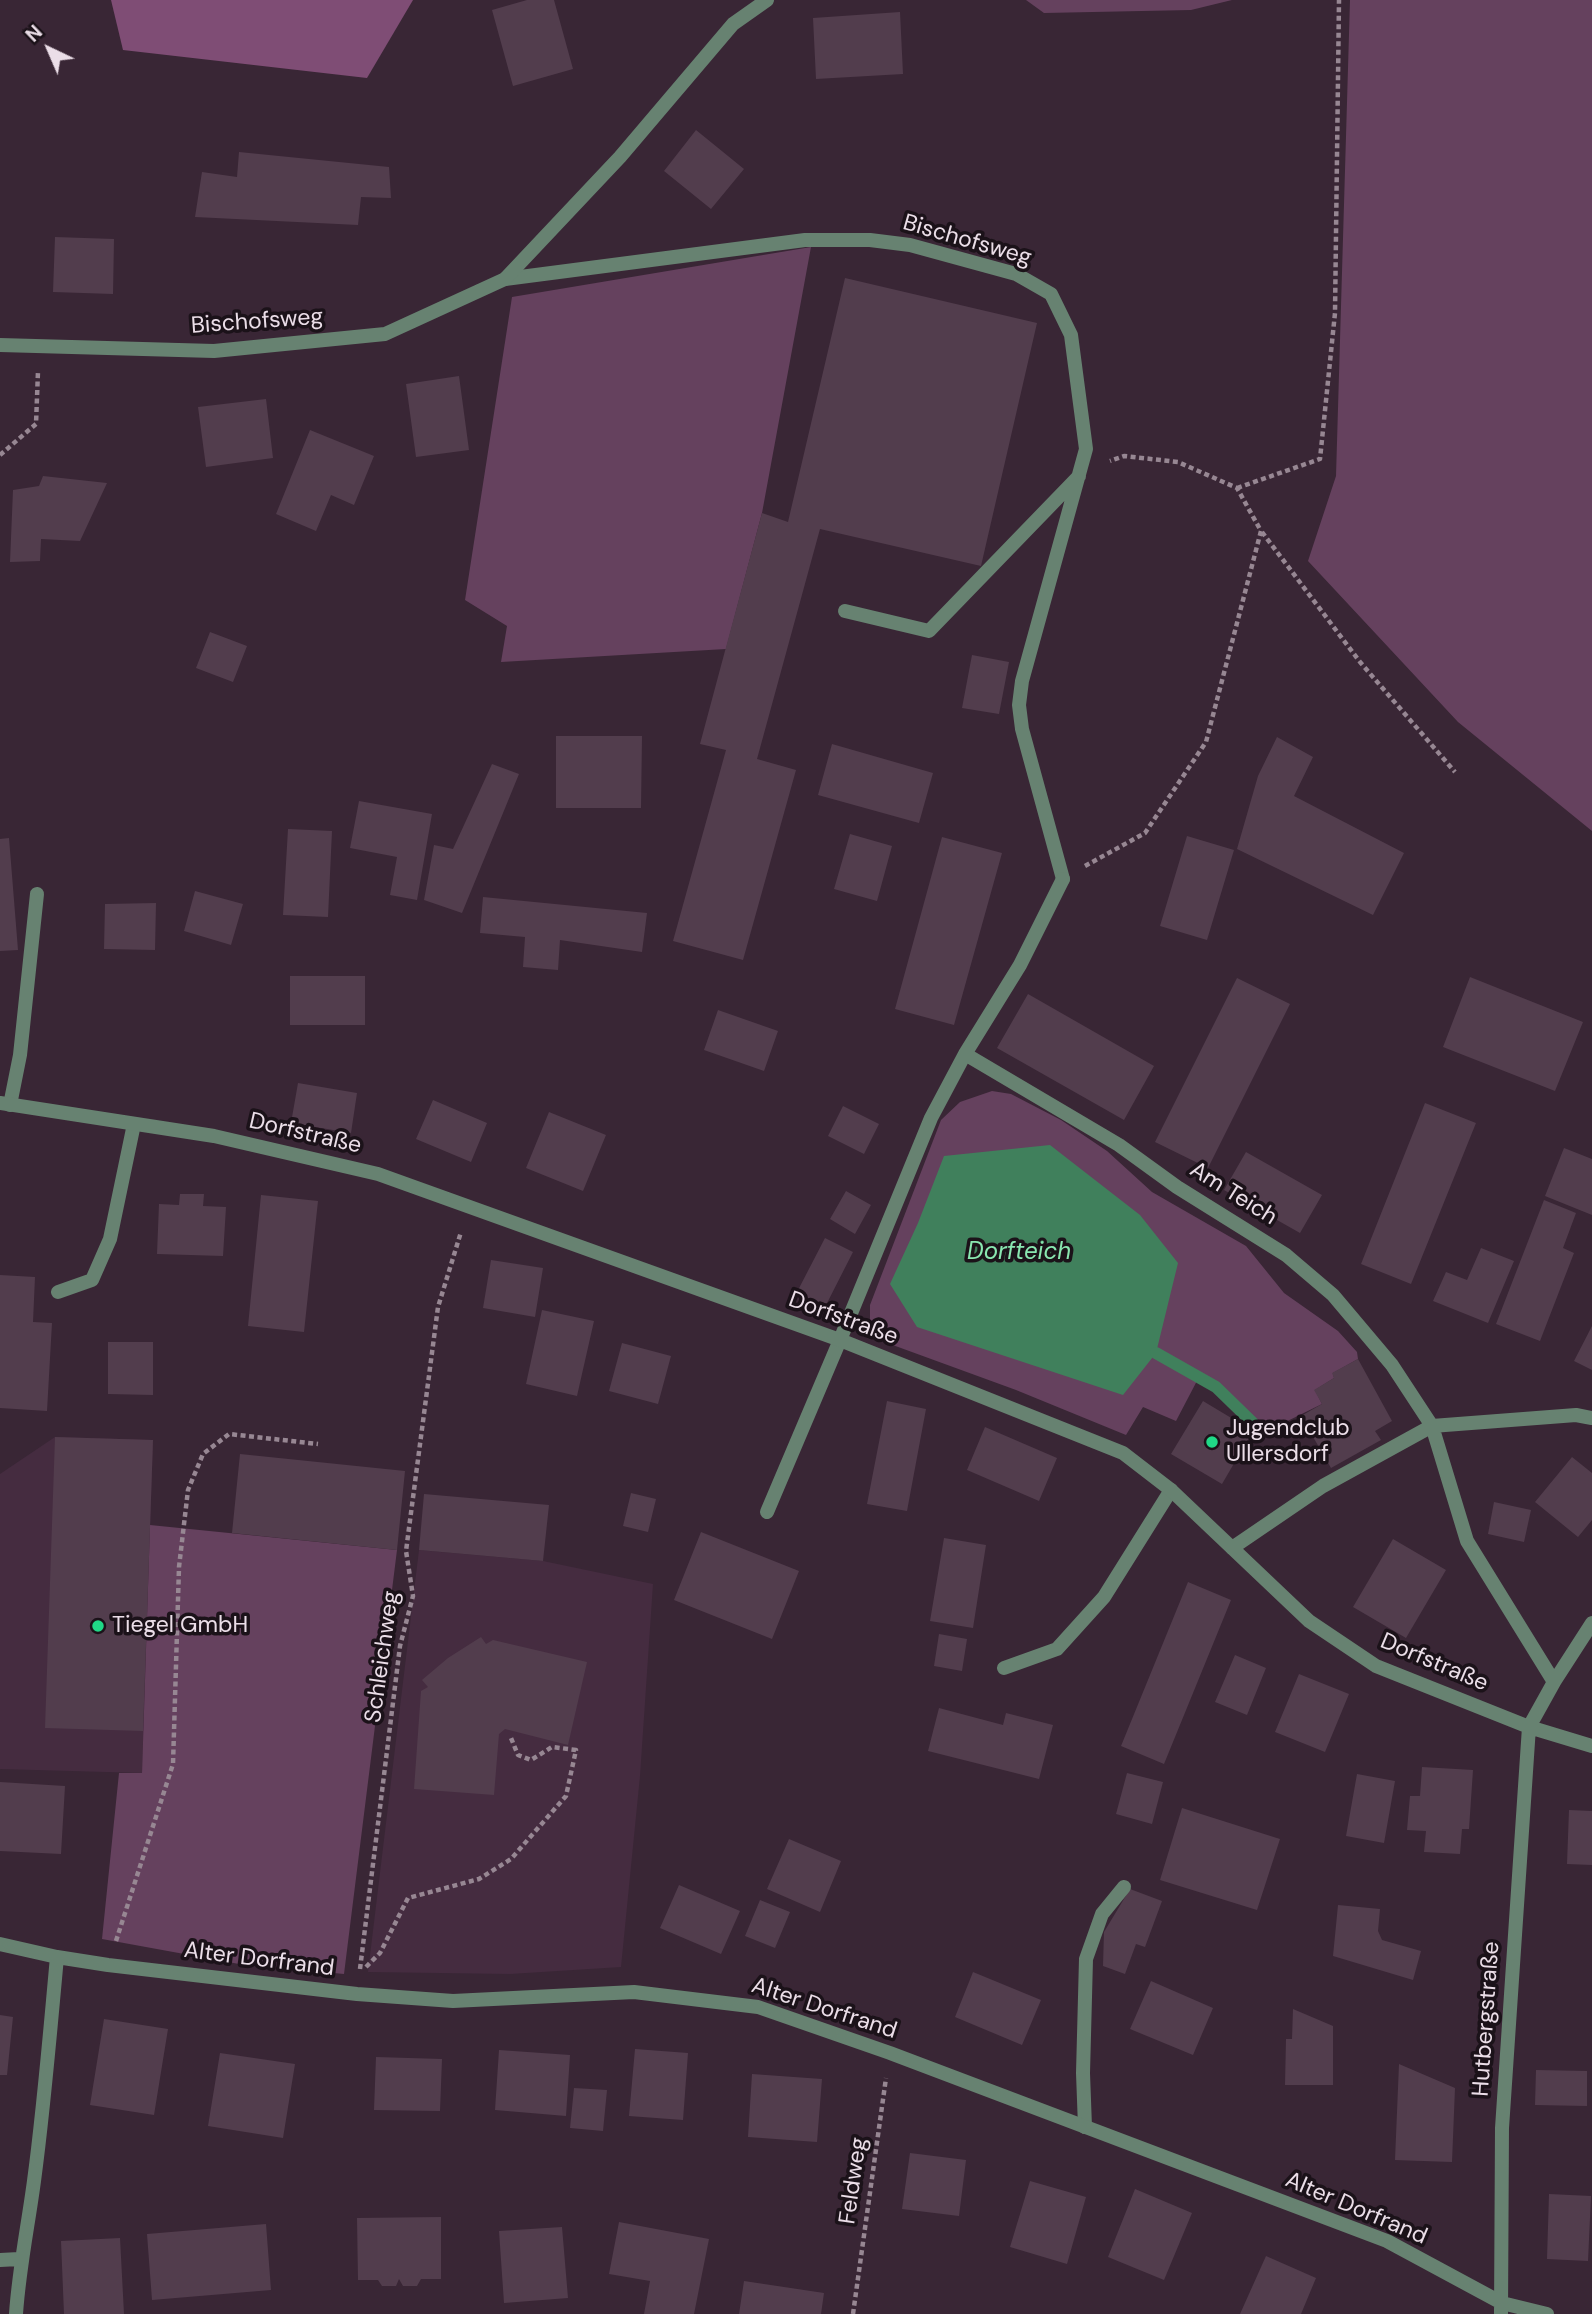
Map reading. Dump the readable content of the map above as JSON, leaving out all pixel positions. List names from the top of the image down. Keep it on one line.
{"streets":{"street":["Bischofsweg","Dorfstraße","Am Teich","Alter Dorfrand","Hutbergstraße"],"path":["Schleichweg","Feldweg"]},"crossings":[["Dorfstraße","Schleichweg"],["Dorfstraße","Hutbergstraße"],["Alter Dorfrand","Hutbergstraße"],["Alter Dorfrand","Feldweg"]],"water":["Dorfteich"],"places":["Jugendclub Ullersdorf","Tiegel GmbH"],"north":"top left"}
